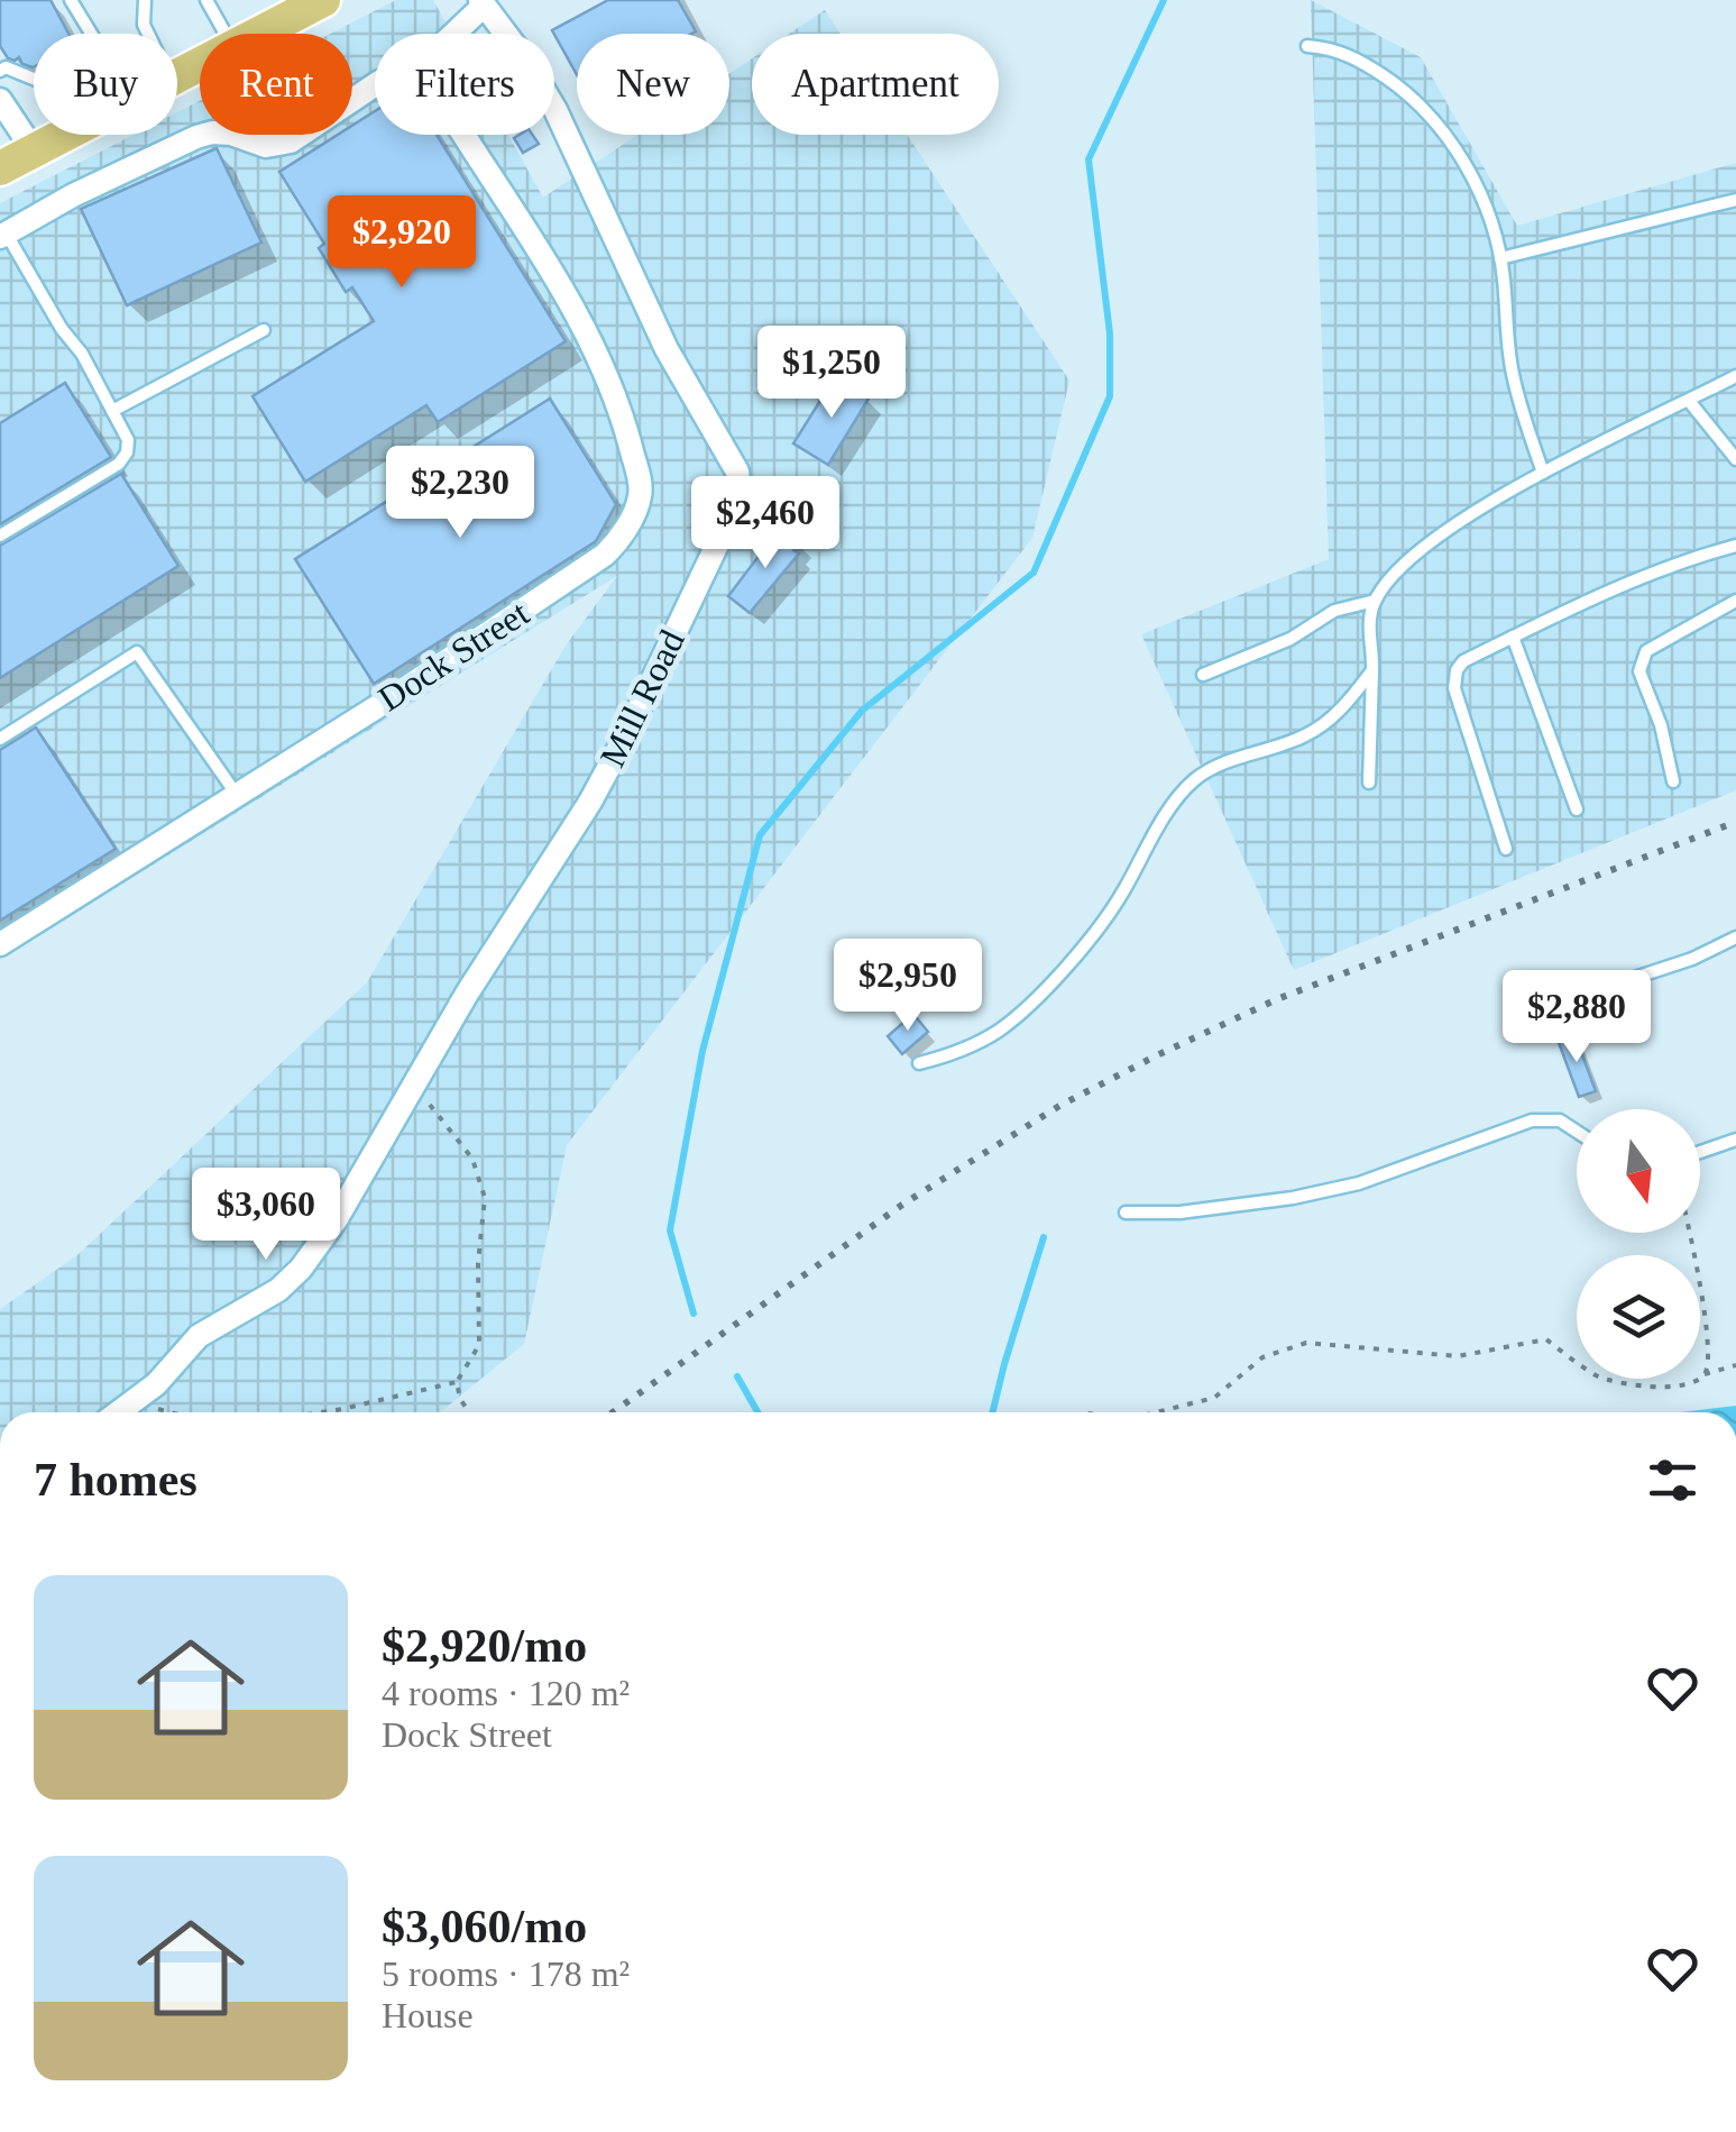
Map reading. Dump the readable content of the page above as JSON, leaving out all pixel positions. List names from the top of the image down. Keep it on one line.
{"streets":{"street":["Dock Street","Mill Road"]},"north":"bottom","page":{"chip":["Buy","Rent","Filters","New","Apartment"],"price":["$2,920","$1,250","$2,230","$2,460","$2,950","$2,880","$3,060"],"heading":"7 homes","list":[{"name":"$2,920/mo","note":"4 rooms · 120 m² · Dock Street"},{"name":"$3,060/mo","note":"5 rooms · 178 m² · House"}]}}
